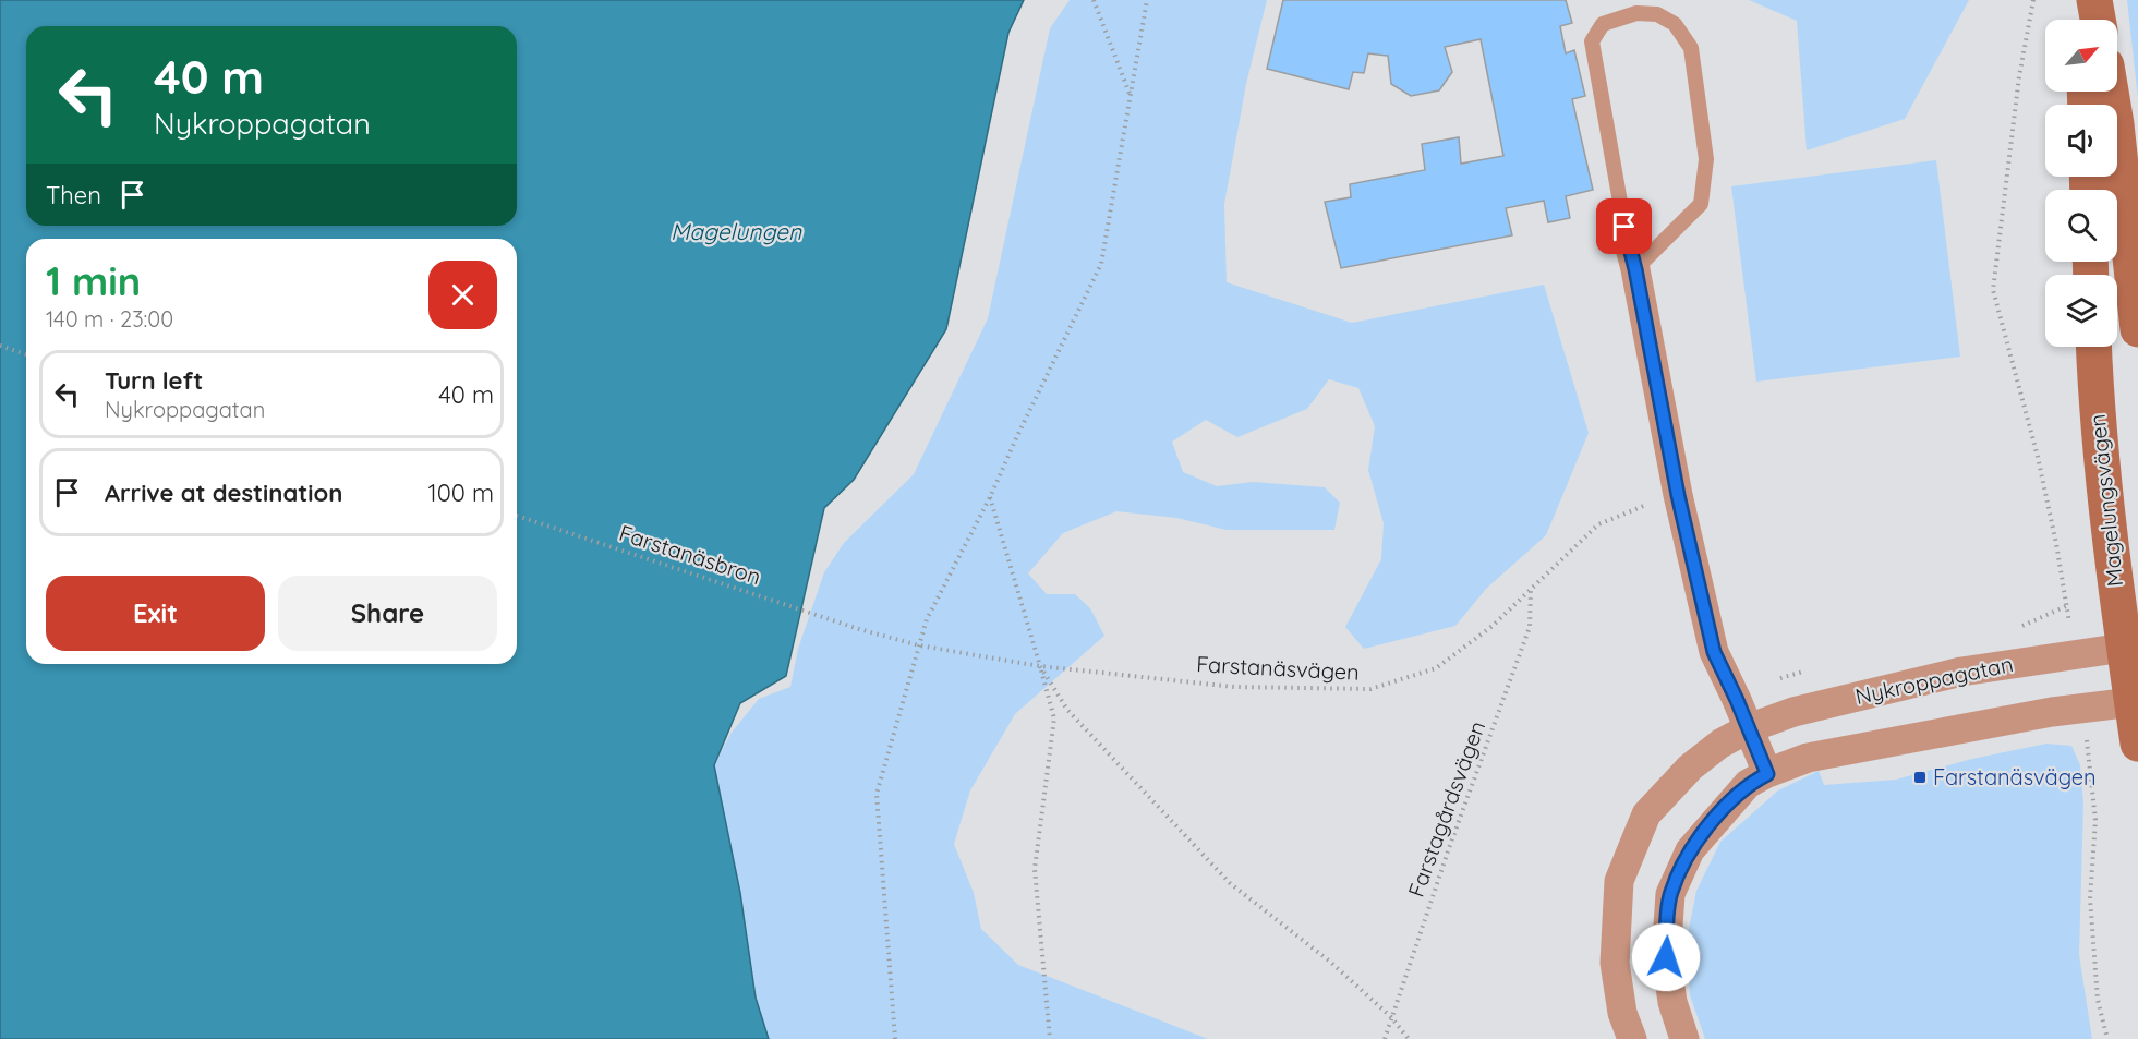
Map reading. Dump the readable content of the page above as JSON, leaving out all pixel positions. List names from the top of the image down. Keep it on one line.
{"streets":{"main road":["Magelungsvägen"],"street":["Nykroppagatan"],"path":["Farstanäsbron","Farstanäsvägen","Farstagårdsvägen"]},"crossings":[["Magelungsvägen","Nykroppagatan"],["Farstanäsbron","Farstanäsvägen"],["Farstanäsvägen","Farstagårdsvägen"]],"water":["Magelungen"],"places":{"transit":["Farstanäsvägen"]},"north":"top right","page":{"turn":["40 m","Nykroppagatan"],"then":"Then","heading":["1 min","140 m · 23:00"],"list":[{"name":"Turn left","note":"Nykroppagatan","value":"40 m"},{"name":"Arrive at destination","value":"100 m"}],"buttons":["Exit","Share"]}}
